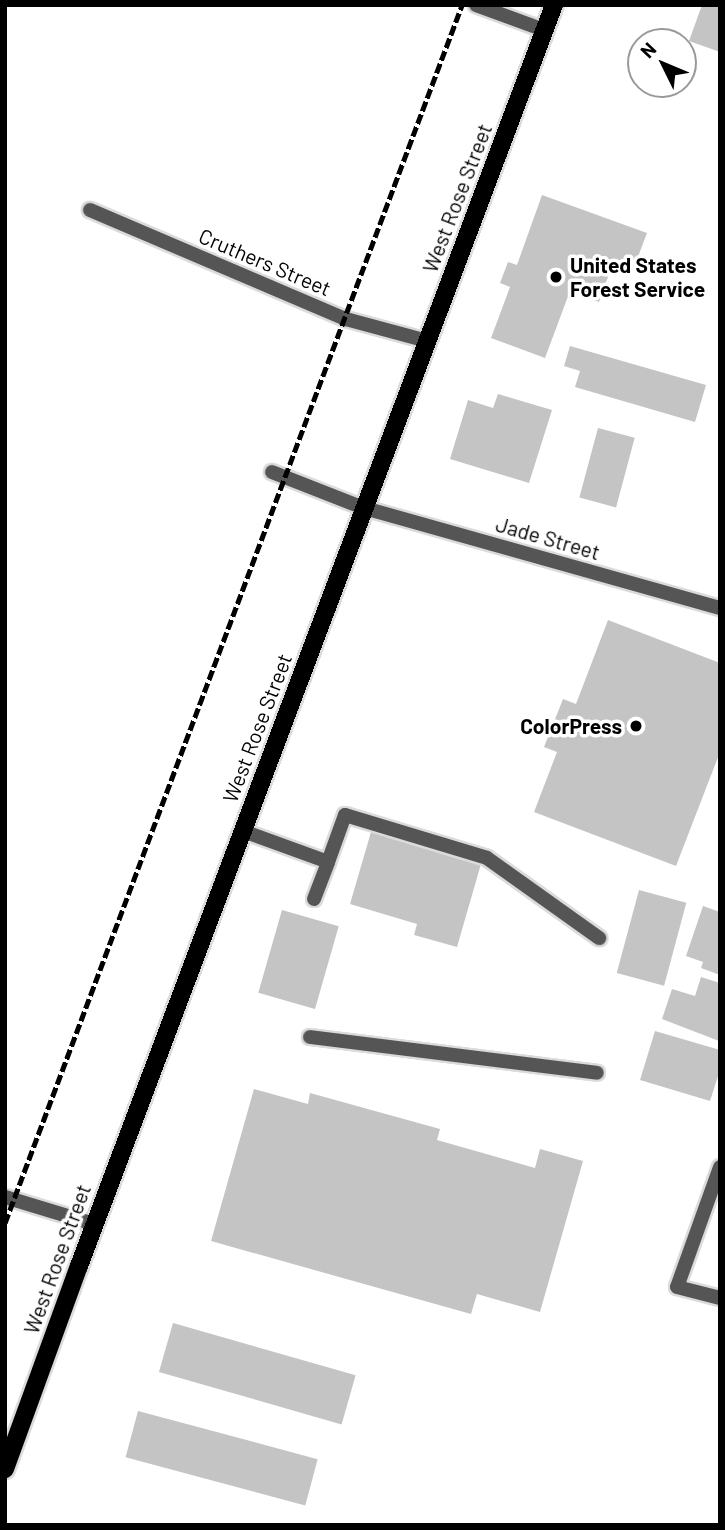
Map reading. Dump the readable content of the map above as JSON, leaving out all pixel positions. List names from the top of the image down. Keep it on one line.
{"streets":{"main road":["West Rose Street"],"street":["Cruthers Street","Jade Street"]},"crossings":[["West Rose Street","Cruthers Street"],["West Rose Street","Jade Street"]],"places":["United States Forest Service","ColorPress"],"north":"top left"}
